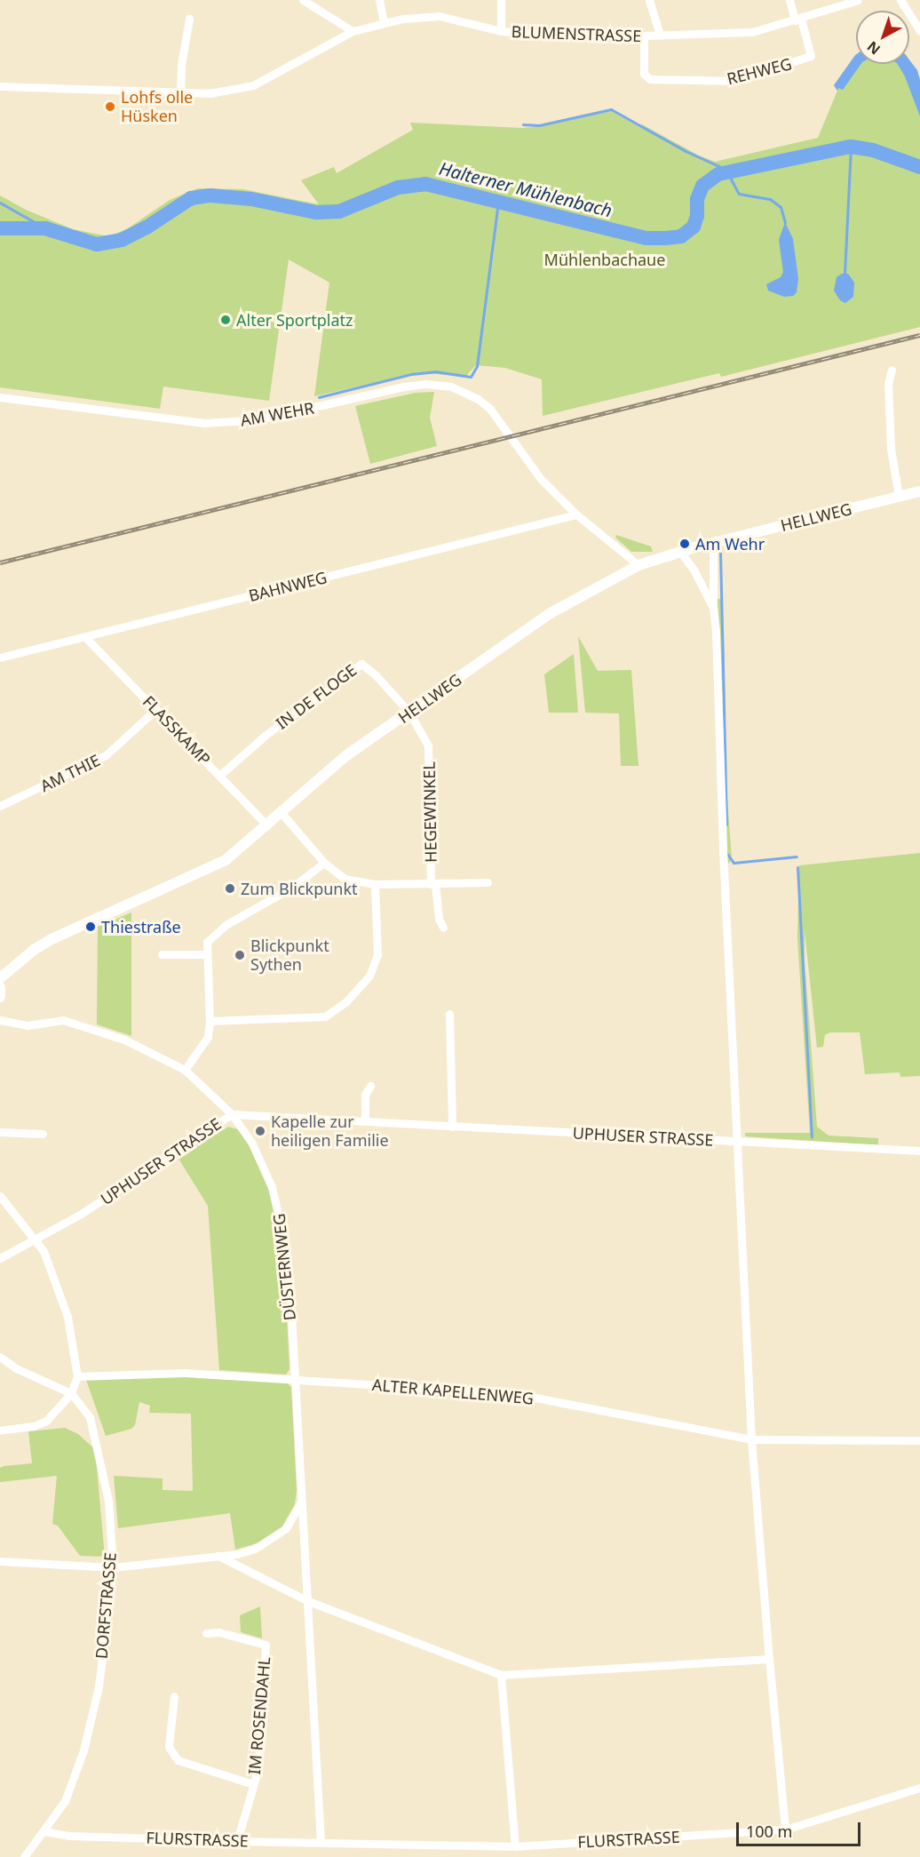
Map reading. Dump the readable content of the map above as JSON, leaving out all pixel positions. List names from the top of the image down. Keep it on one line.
{"streets":{"street":["BLUMENSTRASSE","REHWEG","AM WEHR","HELLWEG","BAHNWEG","IN DE FLOGE","FLASSKAMP","AM THIE","HEGEWINKEL","UPHUSER STRASSE","DÜSTERNWEG","ALTER KAPELLENWEG","DORFSTRASSE","IM ROSENDAHL","FLURSTRASSE"]},"crossings":[["BLUMENSTRASSE","REHWEG"],["AM WEHR","HELLWEG"],["AM WEHR","BAHNWEG"],["HELLWEG","IN DE FLOGE"],["HELLWEG","FLASSKAMP"],["HELLWEG","HEGEWINKEL"],["BAHNWEG","FLASSKAMP"],["IN DE FLOGE","FLASSKAMP"],["IN DE FLOGE","HEGEWINKEL"],["FLASSKAMP","AM THIE"],["UPHUSER STRASSE","DÜSTERNWEG"],["DÜSTERNWEG","ALTER KAPELLENWEG"],["DÜSTERNWEG","FLURSTRASSE"],["DORFSTRASSE","FLURSTRASSE"],["IM ROSENDAHL","FLURSTRASSE"]],"water":["Halterner Mühlenbach"],"parks":["Mühlenbachaue"],"places":["Lohfs olle Hüsken","Alter Sportplatz","Am Wehr","Zum Blickpunkt","Thiestraße","Blickpunkt Sythen","Kapelle zur heiligen Familie"],"scale_bar":"100 m","north":"bottom left"}
